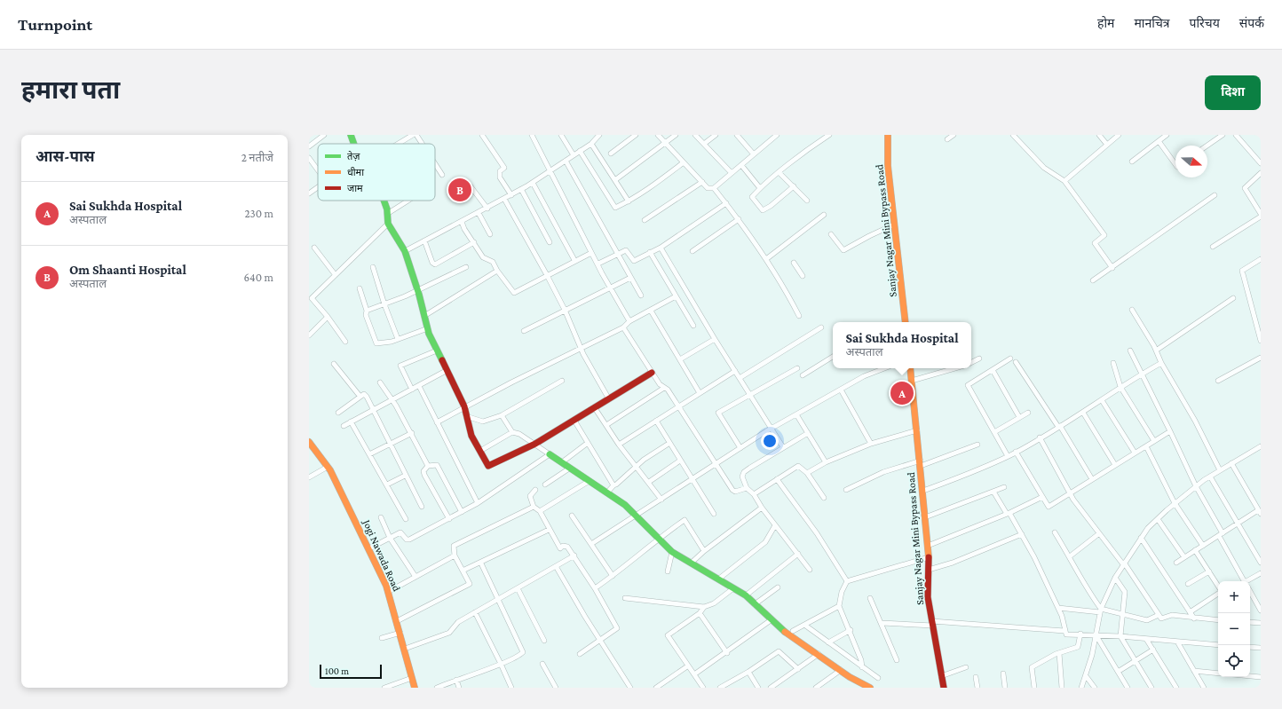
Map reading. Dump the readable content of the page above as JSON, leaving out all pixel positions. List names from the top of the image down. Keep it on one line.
{"streets":{"street":["Sanjay Nagar Mini Bypass Road","Jogi Nawada Road"]},"legend":["तेज़","धीमा","जाम"],"scale_bar":"100 m","north":"right","page":{"header":"Turnpoint","nav":["होम","मानचित्र","परिचय","संपर्क"],"buttons":"दिशा","title":"हमारा पता","heading":["आस-पास","2 नतीजे"],"pins":["B","A"],"list":[{"mark":"A","name":"Sai Sukhda Hospital","note":"अस्पताल","value":"230 m"},{"mark":"B","name":"Om Shaanti Hospital","note":"अस्पताल","value":"640 m"}],"popup":["Sai Sukhda Hospital","अस्पताल"],"map_buttons":["+","−"],"scale":"100 m"}}
